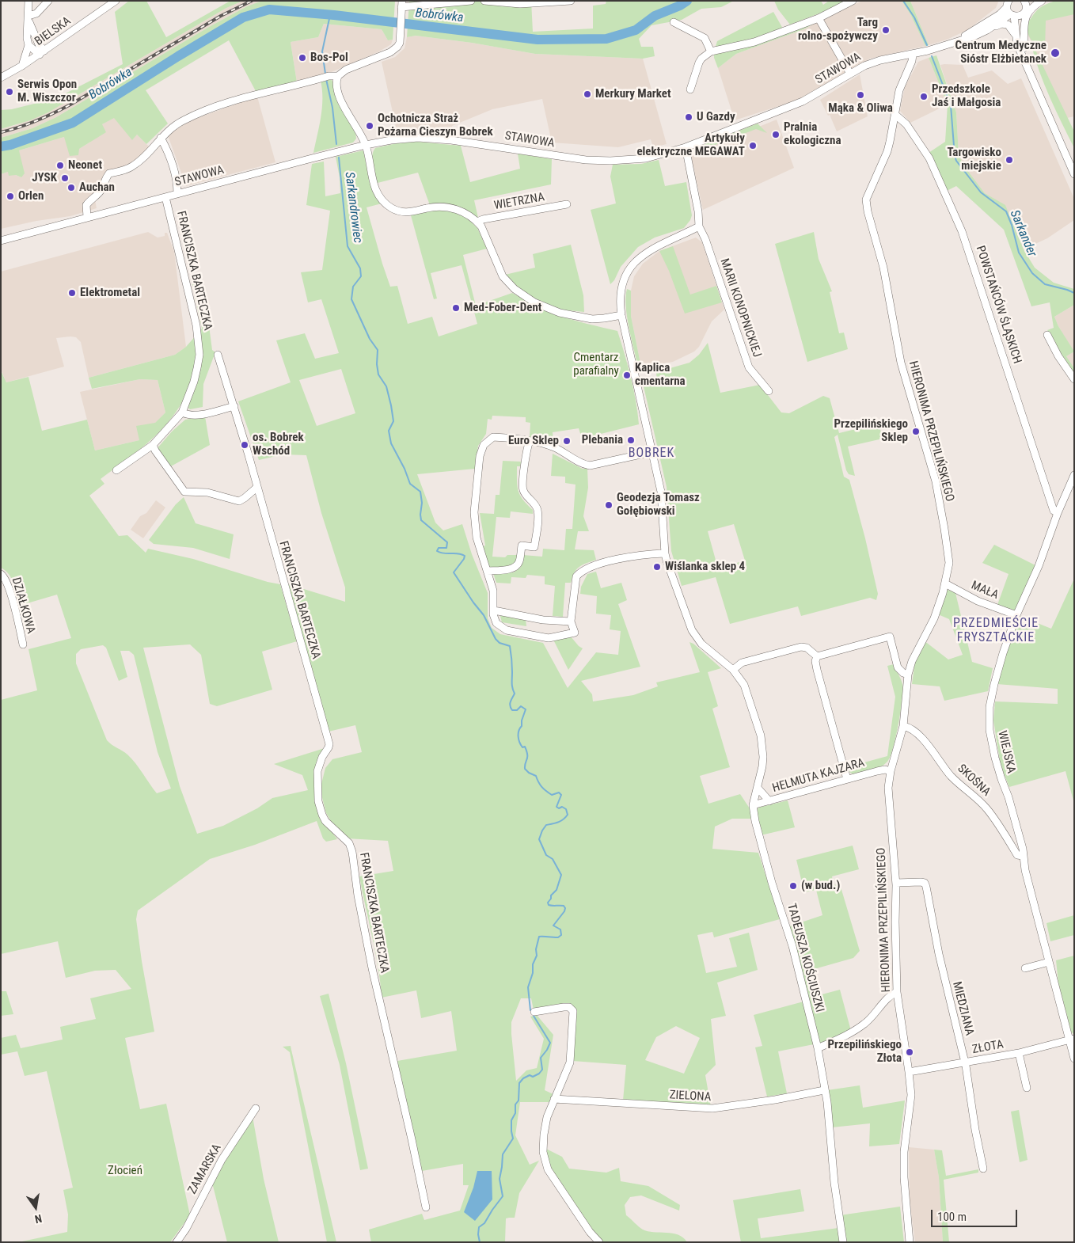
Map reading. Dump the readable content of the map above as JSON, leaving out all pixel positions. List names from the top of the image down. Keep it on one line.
{"streets":{"street":["BIELSKA","STAWOWA","WIETRZNA","FRANCISZKA BARTECZKA","POWSTAŃCÓW ŚLĄSKICH","MARII KONOPNICKIEJ","HIERONIMA PRZEPILIŃSKIEGO","MAŁA","DZIAŁKOWA","WIEJSKA","HELMUTA KAJZARA","SKOŚNA","TADEUSZA KOŚCIUSZKI","MIEDZIANA","ZŁOTA","ZIELONA","ZAMARSKA"]},"crossings":[["STAWOWA","FRANCISZKA BARTECZKA"],["STAWOWA","HIERONIMA PRZEPILIŃSKIEGO"],["POWSTAŃCÓW ŚLĄSKICH","HIERONIMA PRZEPILIŃSKIEGO"],["POWSTAŃCÓW ŚLĄSKICH","WIEJSKA"],["MARII KONOPNICKIEJ","TADEUSZA KOŚCIUSZKI"],["HIERONIMA PRZEPILIŃSKIEGO","MAŁA"],["HIERONIMA PRZEPILIŃSKIEGO","HELMUTA KAJZARA"],["HIERONIMA PRZEPILIŃSKIEGO","SKOŚNA"],["HIERONIMA PRZEPILIŃSKIEGO","MIEDZIANA"],["HIERONIMA PRZEPILIŃSKIEGO","ZŁOTA"],["MAŁA","WIEJSKA"],["WIEJSKA","SKOŚNA"],["WIEJSKA","ZŁOTA"],["HELMUTA KAJZARA","TADEUSZA KOŚCIUSZKI"],["TADEUSZA KOŚCIUSZKI","ZIELONA"],["MIEDZIANA","ZŁOTA"]],"districts":["BOBREK","PRZEDMIEŚCIE FRYSZTACKIE"],"water":["Bobrówka","Sarkandrowiec","Sarkander"],"parks":["Cmentarz parafialny","Złocień"],"places":["Targ rolno-spożywczy","Centrum Medyczne Sióstr Elżbietanek","Bos-Pol","Serwis Opon M. Wiszczor","Merkury Market","Mąka & Oliwa","Przedszkole Jaś i Małgosia","U Gazdy","Ochotnicza Straż Pożarna Cieszyn Bobrek","Pralnia ekologiczna","Artykuły elektryczne MEGAWAT","Targowisko miejskie","Neonet","JYSK","Auchan","Orlen","Elektrometal","Med-Fober-Dent","Kaplica cmentarna","Przepilińskiego Sklep","Plebania","Euro Sklep","os. Bobrek Wschód","Geodezja Tomasz Gołębiowski","Wiślanka sklep 4","(w bud.)","Przepilińskiego Złota"],"scale_bar":"100 m","north":"bottom"}
